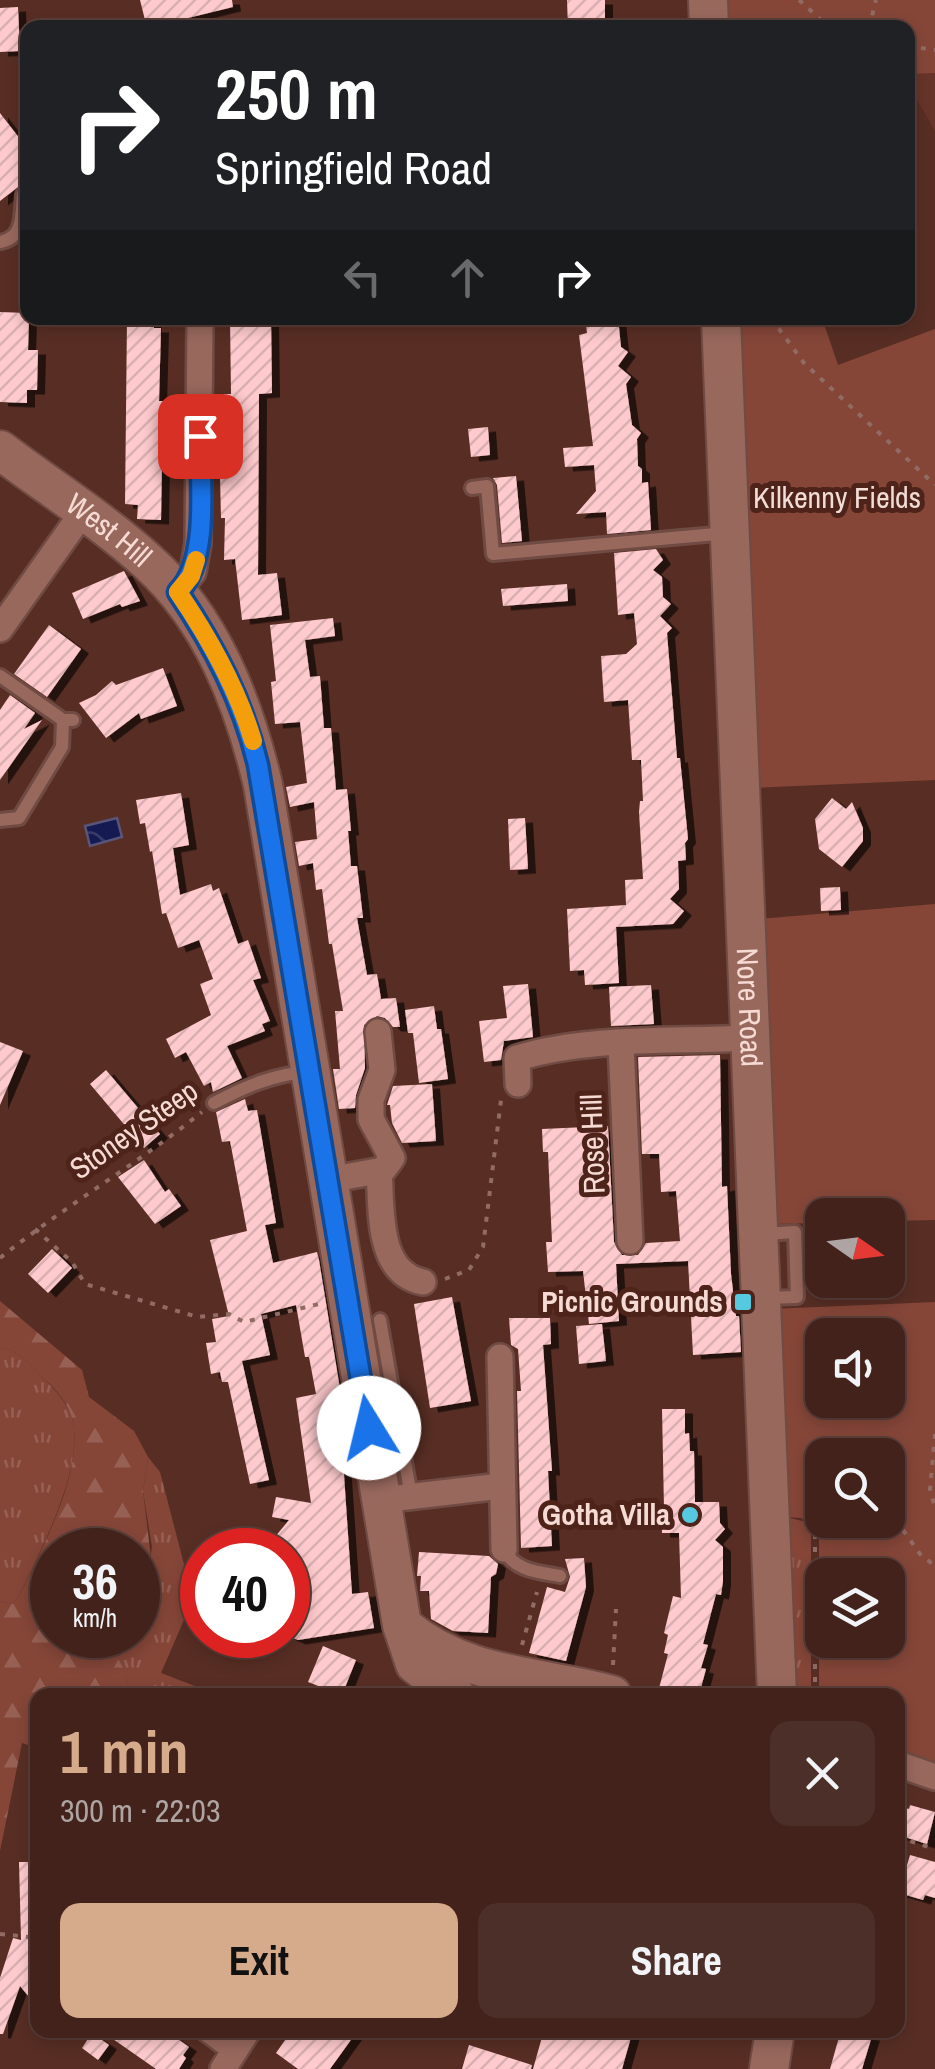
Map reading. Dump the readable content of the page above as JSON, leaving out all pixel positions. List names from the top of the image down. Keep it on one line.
{"streets":{"street":["West Hill","Nore Road","Rose Hill"],"lane":["Stoney Steep"]},"crossings":[["West Hill","Stoney Steep"]],"parks":["Kilkenny Fields"],"places":{"transit":["Picnic Grounds"],"other":["Gotha Villa"]},"north":"right","page":{"turn":["250 m","Springfield Road"],"speed":"36 km/h","limit":"40","heading":["1 min","300 m · 22:03"],"buttons":["Exit","Share"]}}
